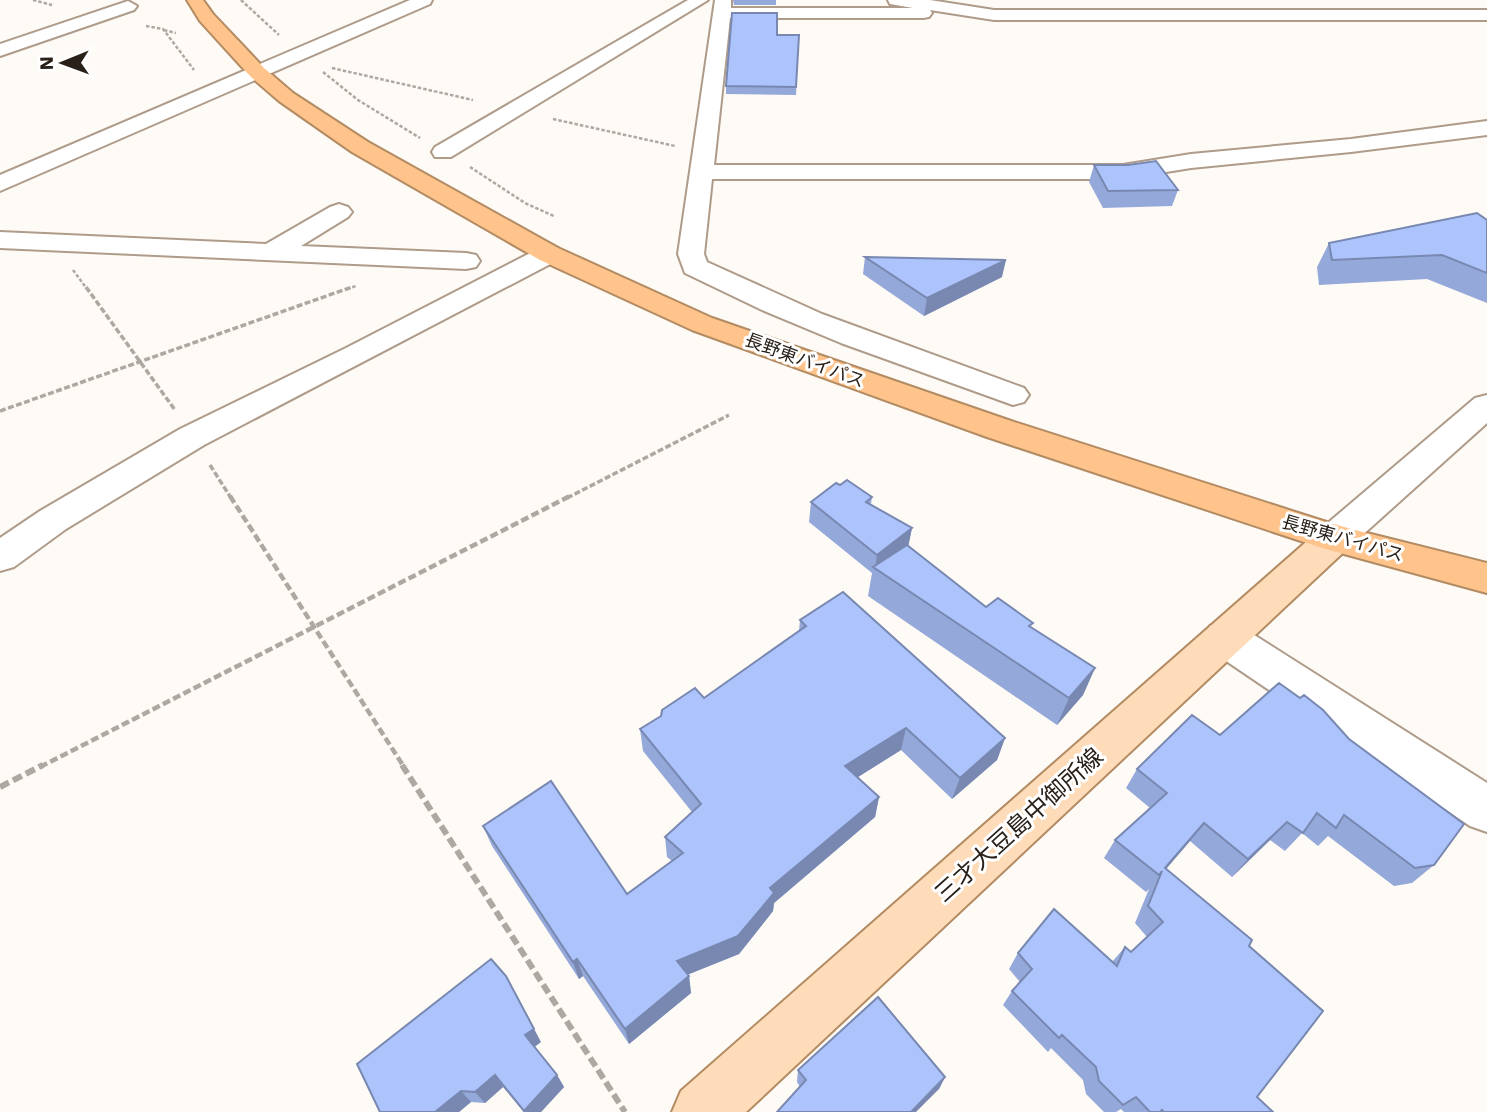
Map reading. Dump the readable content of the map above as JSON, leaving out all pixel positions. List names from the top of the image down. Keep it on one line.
{"streets":{"highway":["長野東バイパス"],"main road":["三才大豆島中御所線"]},"crossings":[["長野東バイパス","三才大豆島中御所線"]],"north":"left"}
